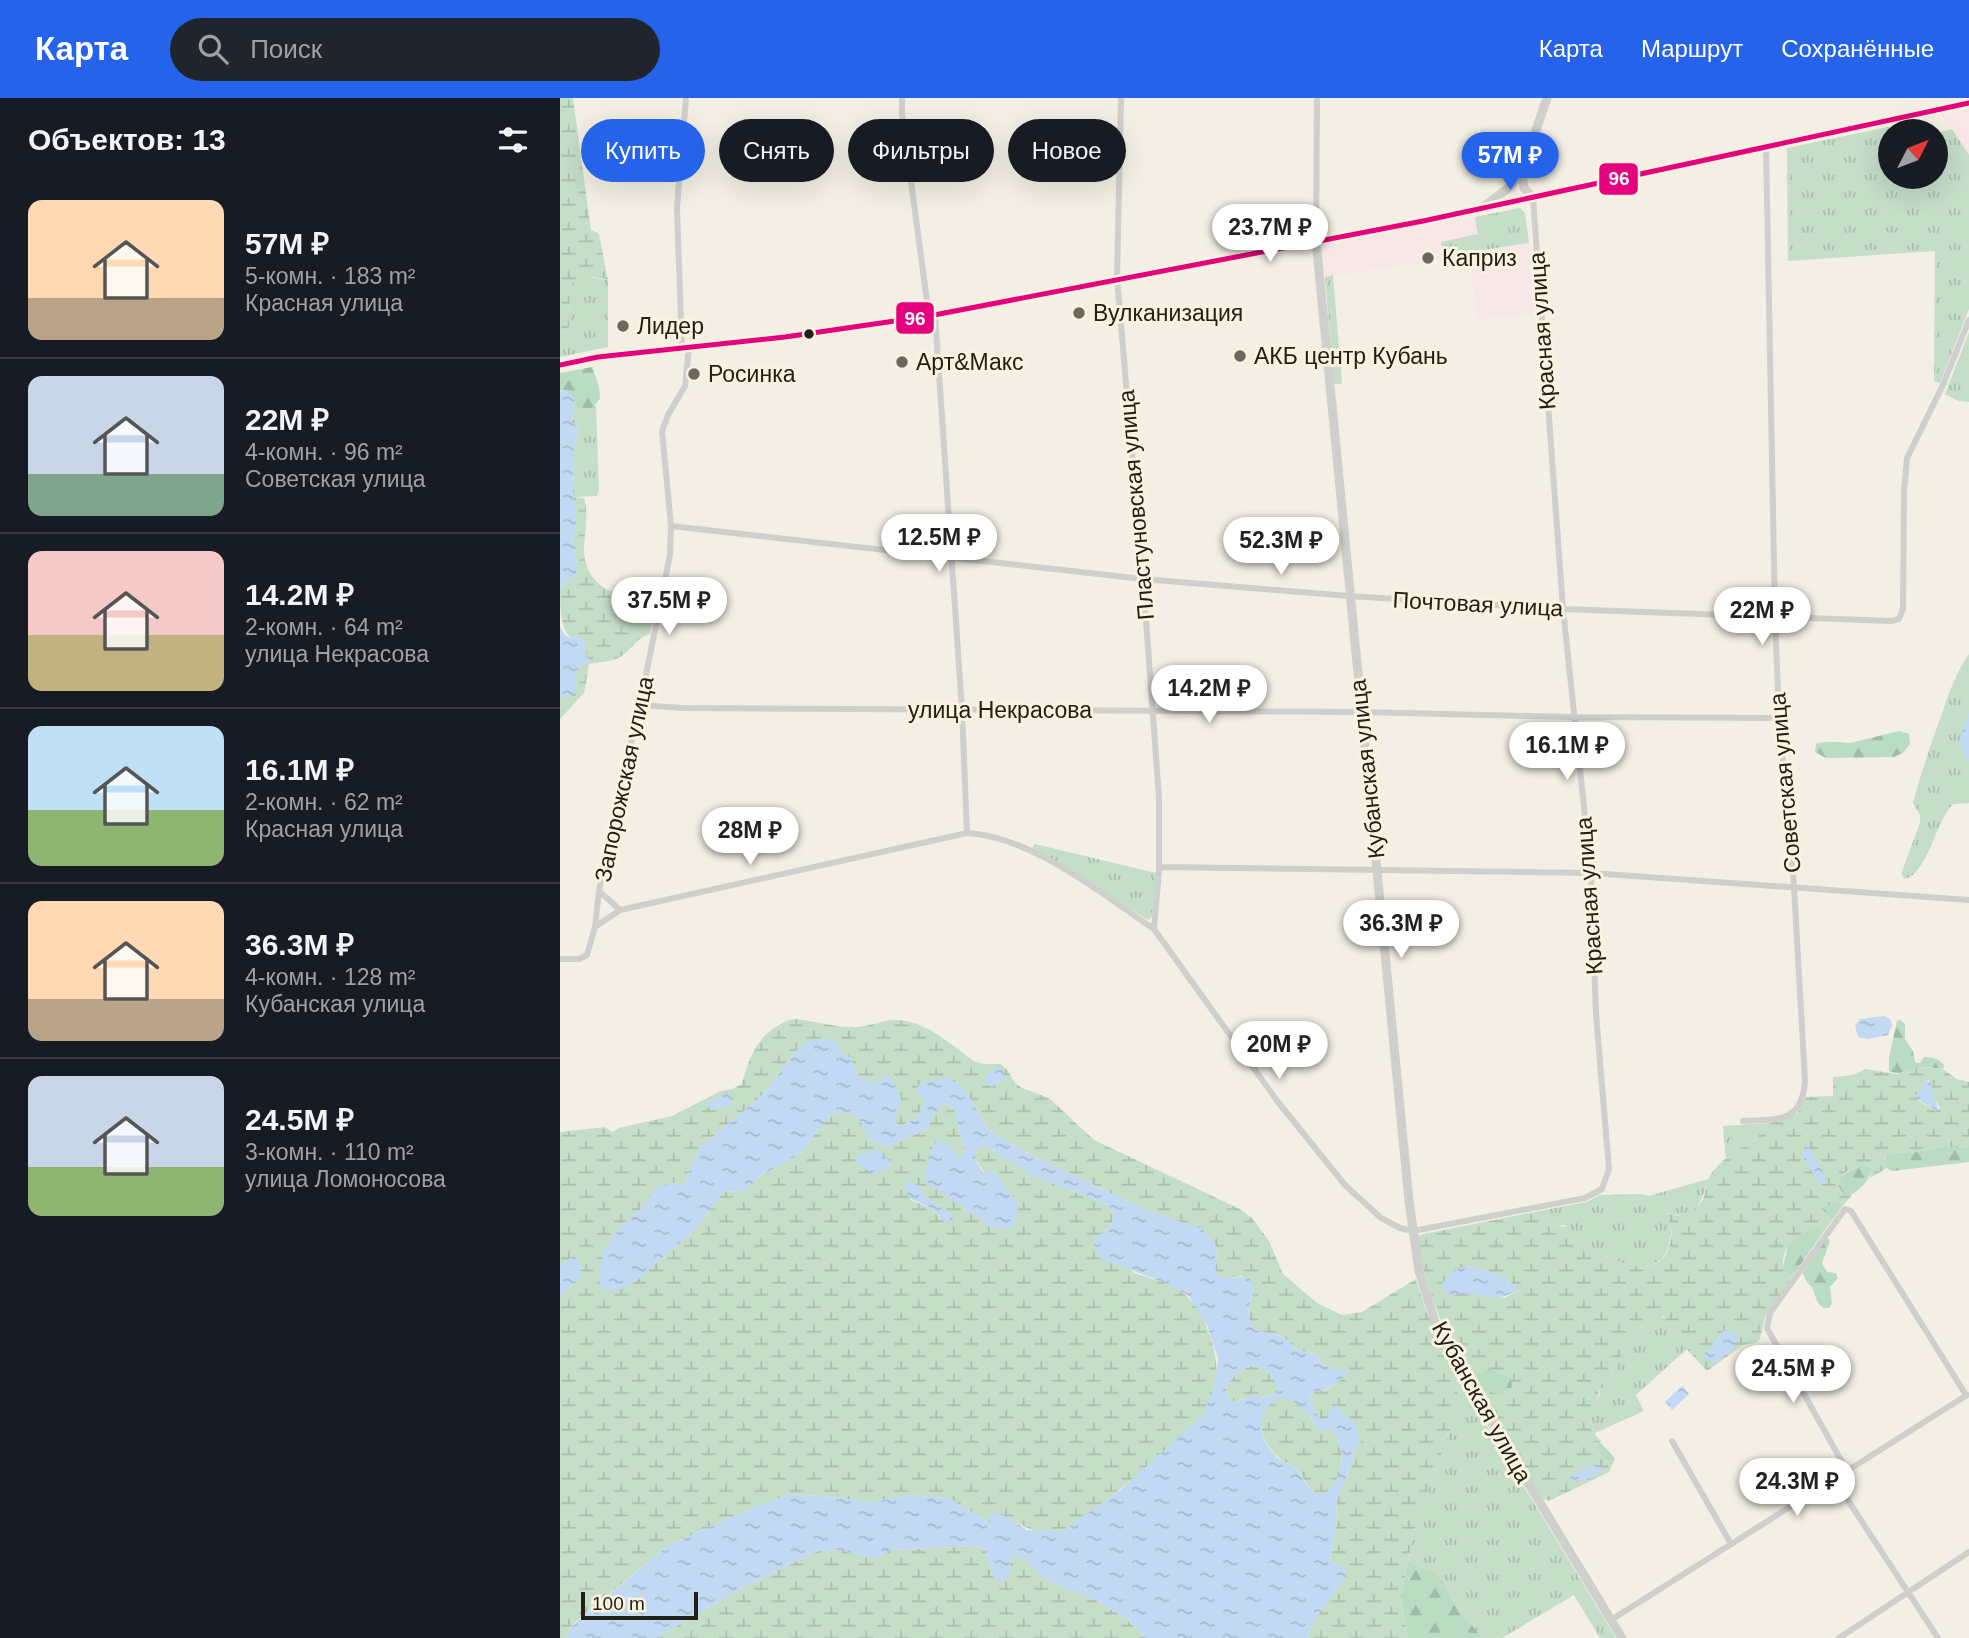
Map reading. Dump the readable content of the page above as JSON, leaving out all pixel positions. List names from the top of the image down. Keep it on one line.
{"streets":{"street":["Красная улица","Пластуновская улица","Почтовая улица","улица Некрасова","Кубанская улица","Запорожская улица","Советская улица"]},"crossings":[["Красная улица","Почтовая улица"],["Красная улица","улица Некрасова"],["Красная улица","Кубанская улица"],["Пластуновская улица","Почтовая улица"],["Пластуновская улица","улица Некрасова"],["Почтовая улица","Кубанская улица"],["Почтовая улица","Запорожская улица"],["Почтовая улица","Советская улица"],["улица Некрасова","Кубанская улица"],["улица Некрасова","Запорожская улица"],["улица Некрасова","Советская улица"]],"places":["Каприз","Вулканизация","Лидер","АКБ центр Кубань","Арт&Макс","Росинка"],"lines":["transit line 96"],"scale_bar":"100 m","north":"top right","page":{"header":"Карта","search":"Поиск","nav":["Карта","Маршрут","Сохранённые"],"heading":"Объектов: 13","chip":["Купить","Снять","Фильтры","Новое"],"price":["57M ₽","23.7M ₽","12.5M ₽","52.3M ₽","37.5M ₽","22M ₽","14.2M ₽","16.1M ₽","28M ₽","36.3M ₽","20M ₽","24.5M ₽","24.3M ₽"],"list":[{"name":"57M ₽","note":"5-комн. · 183 m² · Красная улица"},{"name":"22M ₽","note":"4-комн. · 96 m² · Советская улица"},{"name":"14.2M ₽","note":"2-комн. · 64 m² · улица Некрасова"},{"name":"16.1M ₽","note":"2-комн. · 62 m² · Красная улица"},{"name":"36.3M ₽","note":"4-комн. · 128 m² · Кубанская улица"},{"name":"24.5M ₽","note":"3-комн. · 110 m² · улица Ломоносова"}],"scale":"100 m"}}
